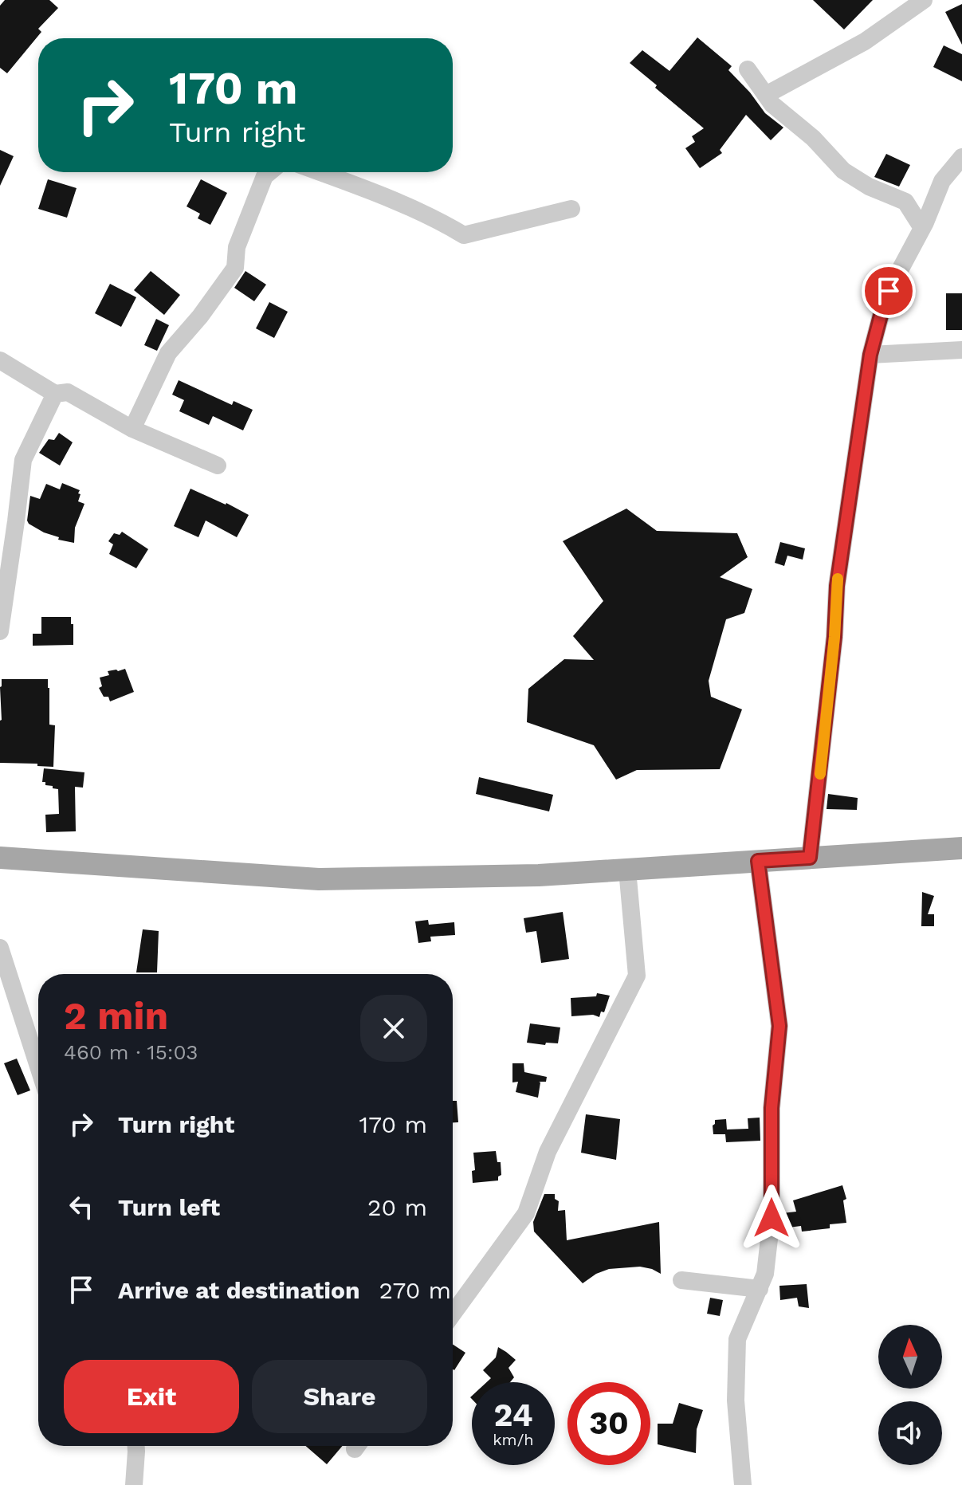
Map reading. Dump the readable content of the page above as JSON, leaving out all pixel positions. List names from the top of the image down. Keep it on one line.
{"north":"top","page":{"turn":["170 m","Turn right"],"heading":["2 min","460 m · 15:03"],"list":[{"name":"Turn right","value":"170 m"},{"name":"Turn left","value":"20 m"},{"name":"Arrive at destination","value":"270 m"}],"buttons":["Exit","Share"],"speed":"24 km/h","limit":"30"}}
